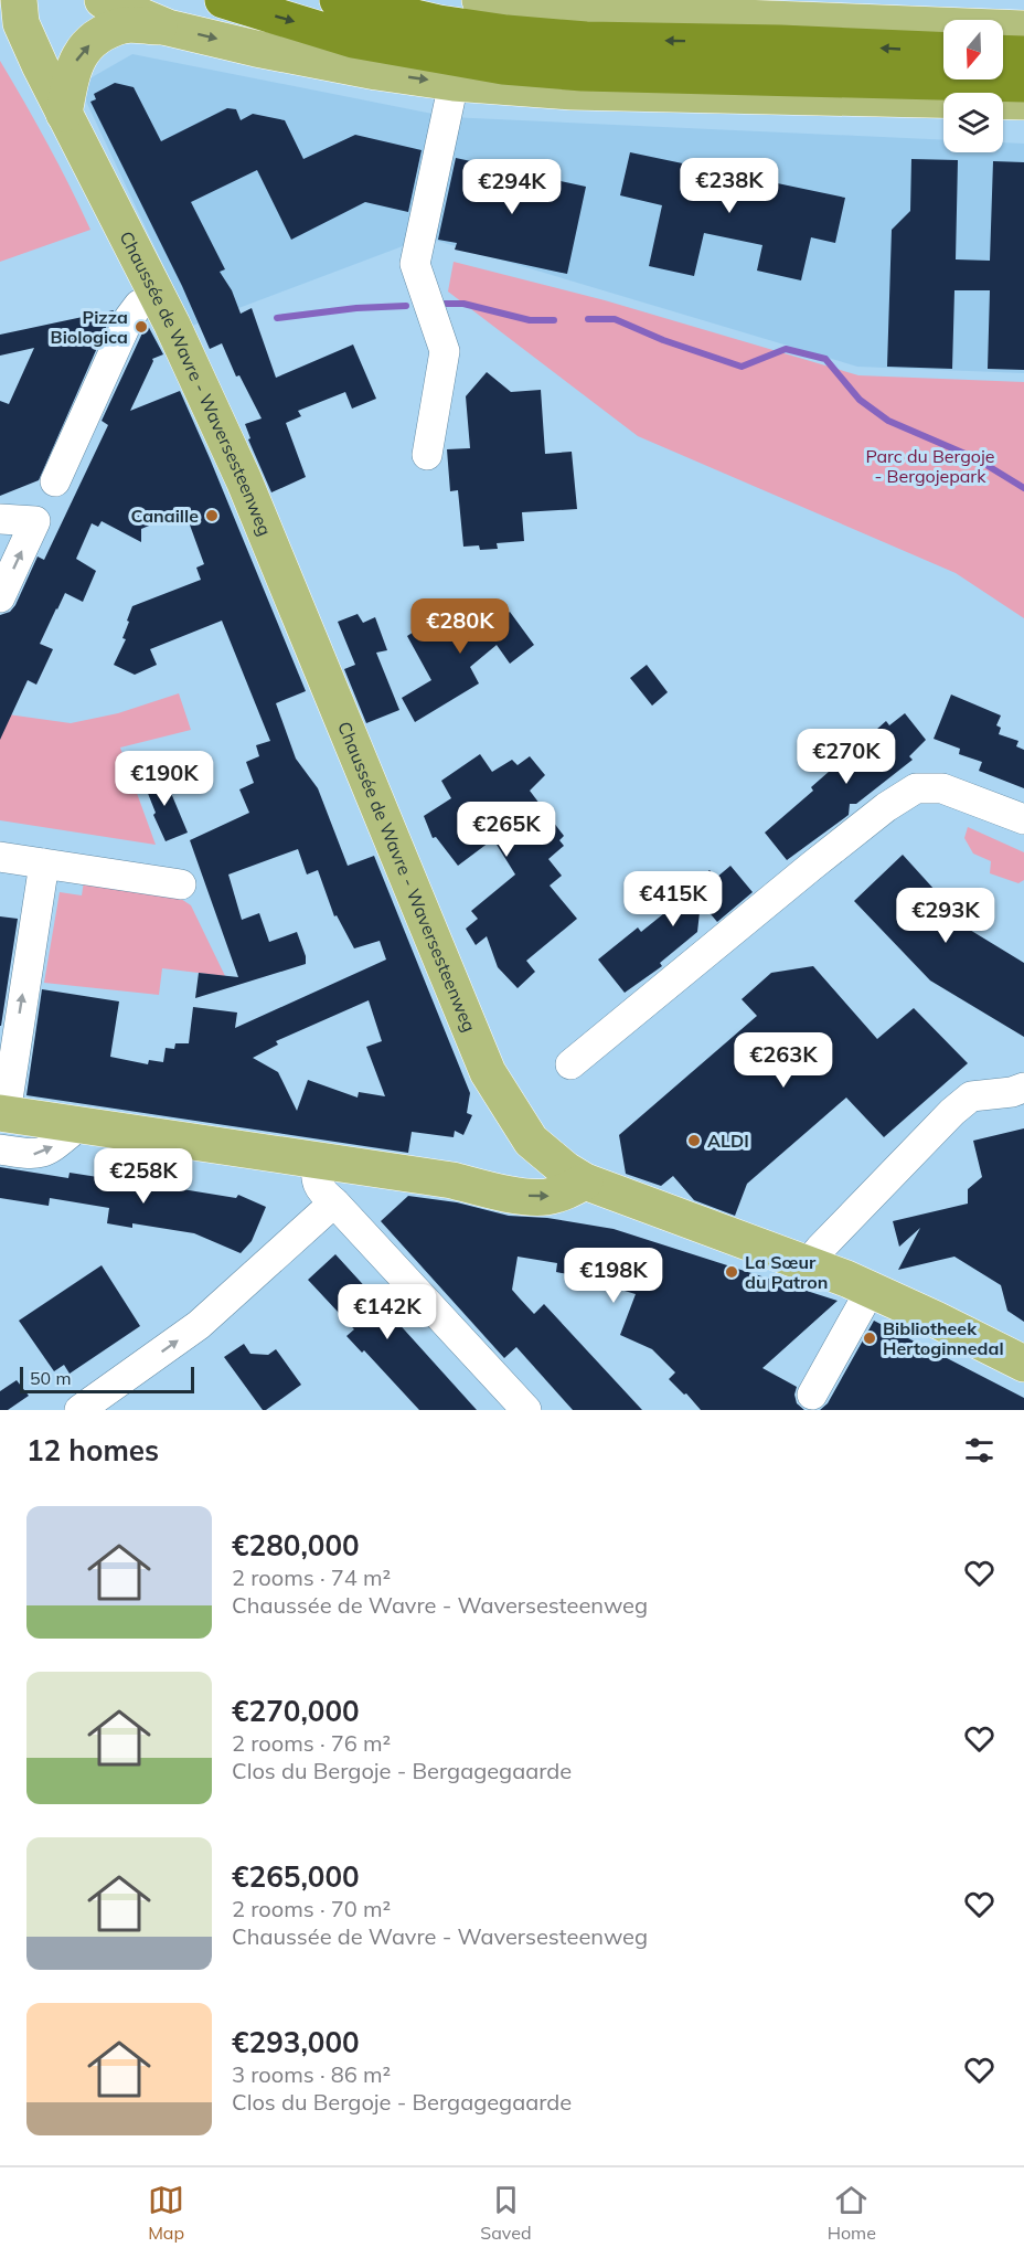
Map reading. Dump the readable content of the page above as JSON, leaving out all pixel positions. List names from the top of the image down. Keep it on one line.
{"streets":{"main road":["Chaussée de Wavre - Waversesteenweg"]},"parks":["Parc du Bergoje - Bergojepark"],"places":["Pizza Biologica","Canaille","ALDI","La Sœur du Patron","Bibliotheek Hertoginnedal"],"scale_bar":"50 m","north":"bottom","page":{"price":["€238K","€294K","€280K","€270K","€190K","€265K","€415K","€293K","€263K","€258K","€198K","€142K"],"scale":"50 m","heading":"12 homes","list":[{"name":"€280,000","note":"2 rooms · 74 m² · Chaussée de Wavre - Waversesteenweg"},{"name":"€270,000","note":"2 rooms · 76 m² · Clos du Bergoje - Bergagegaarde"},{"name":"€265,000","note":"2 rooms · 70 m² · Chaussée de Wavre - Waversesteenweg"},{"name":"€293,000","note":"3 rooms · 86 m² · Clos du Bergoje - Bergagegaarde"}],"tabs":["Map","Saved","Home"]}}
